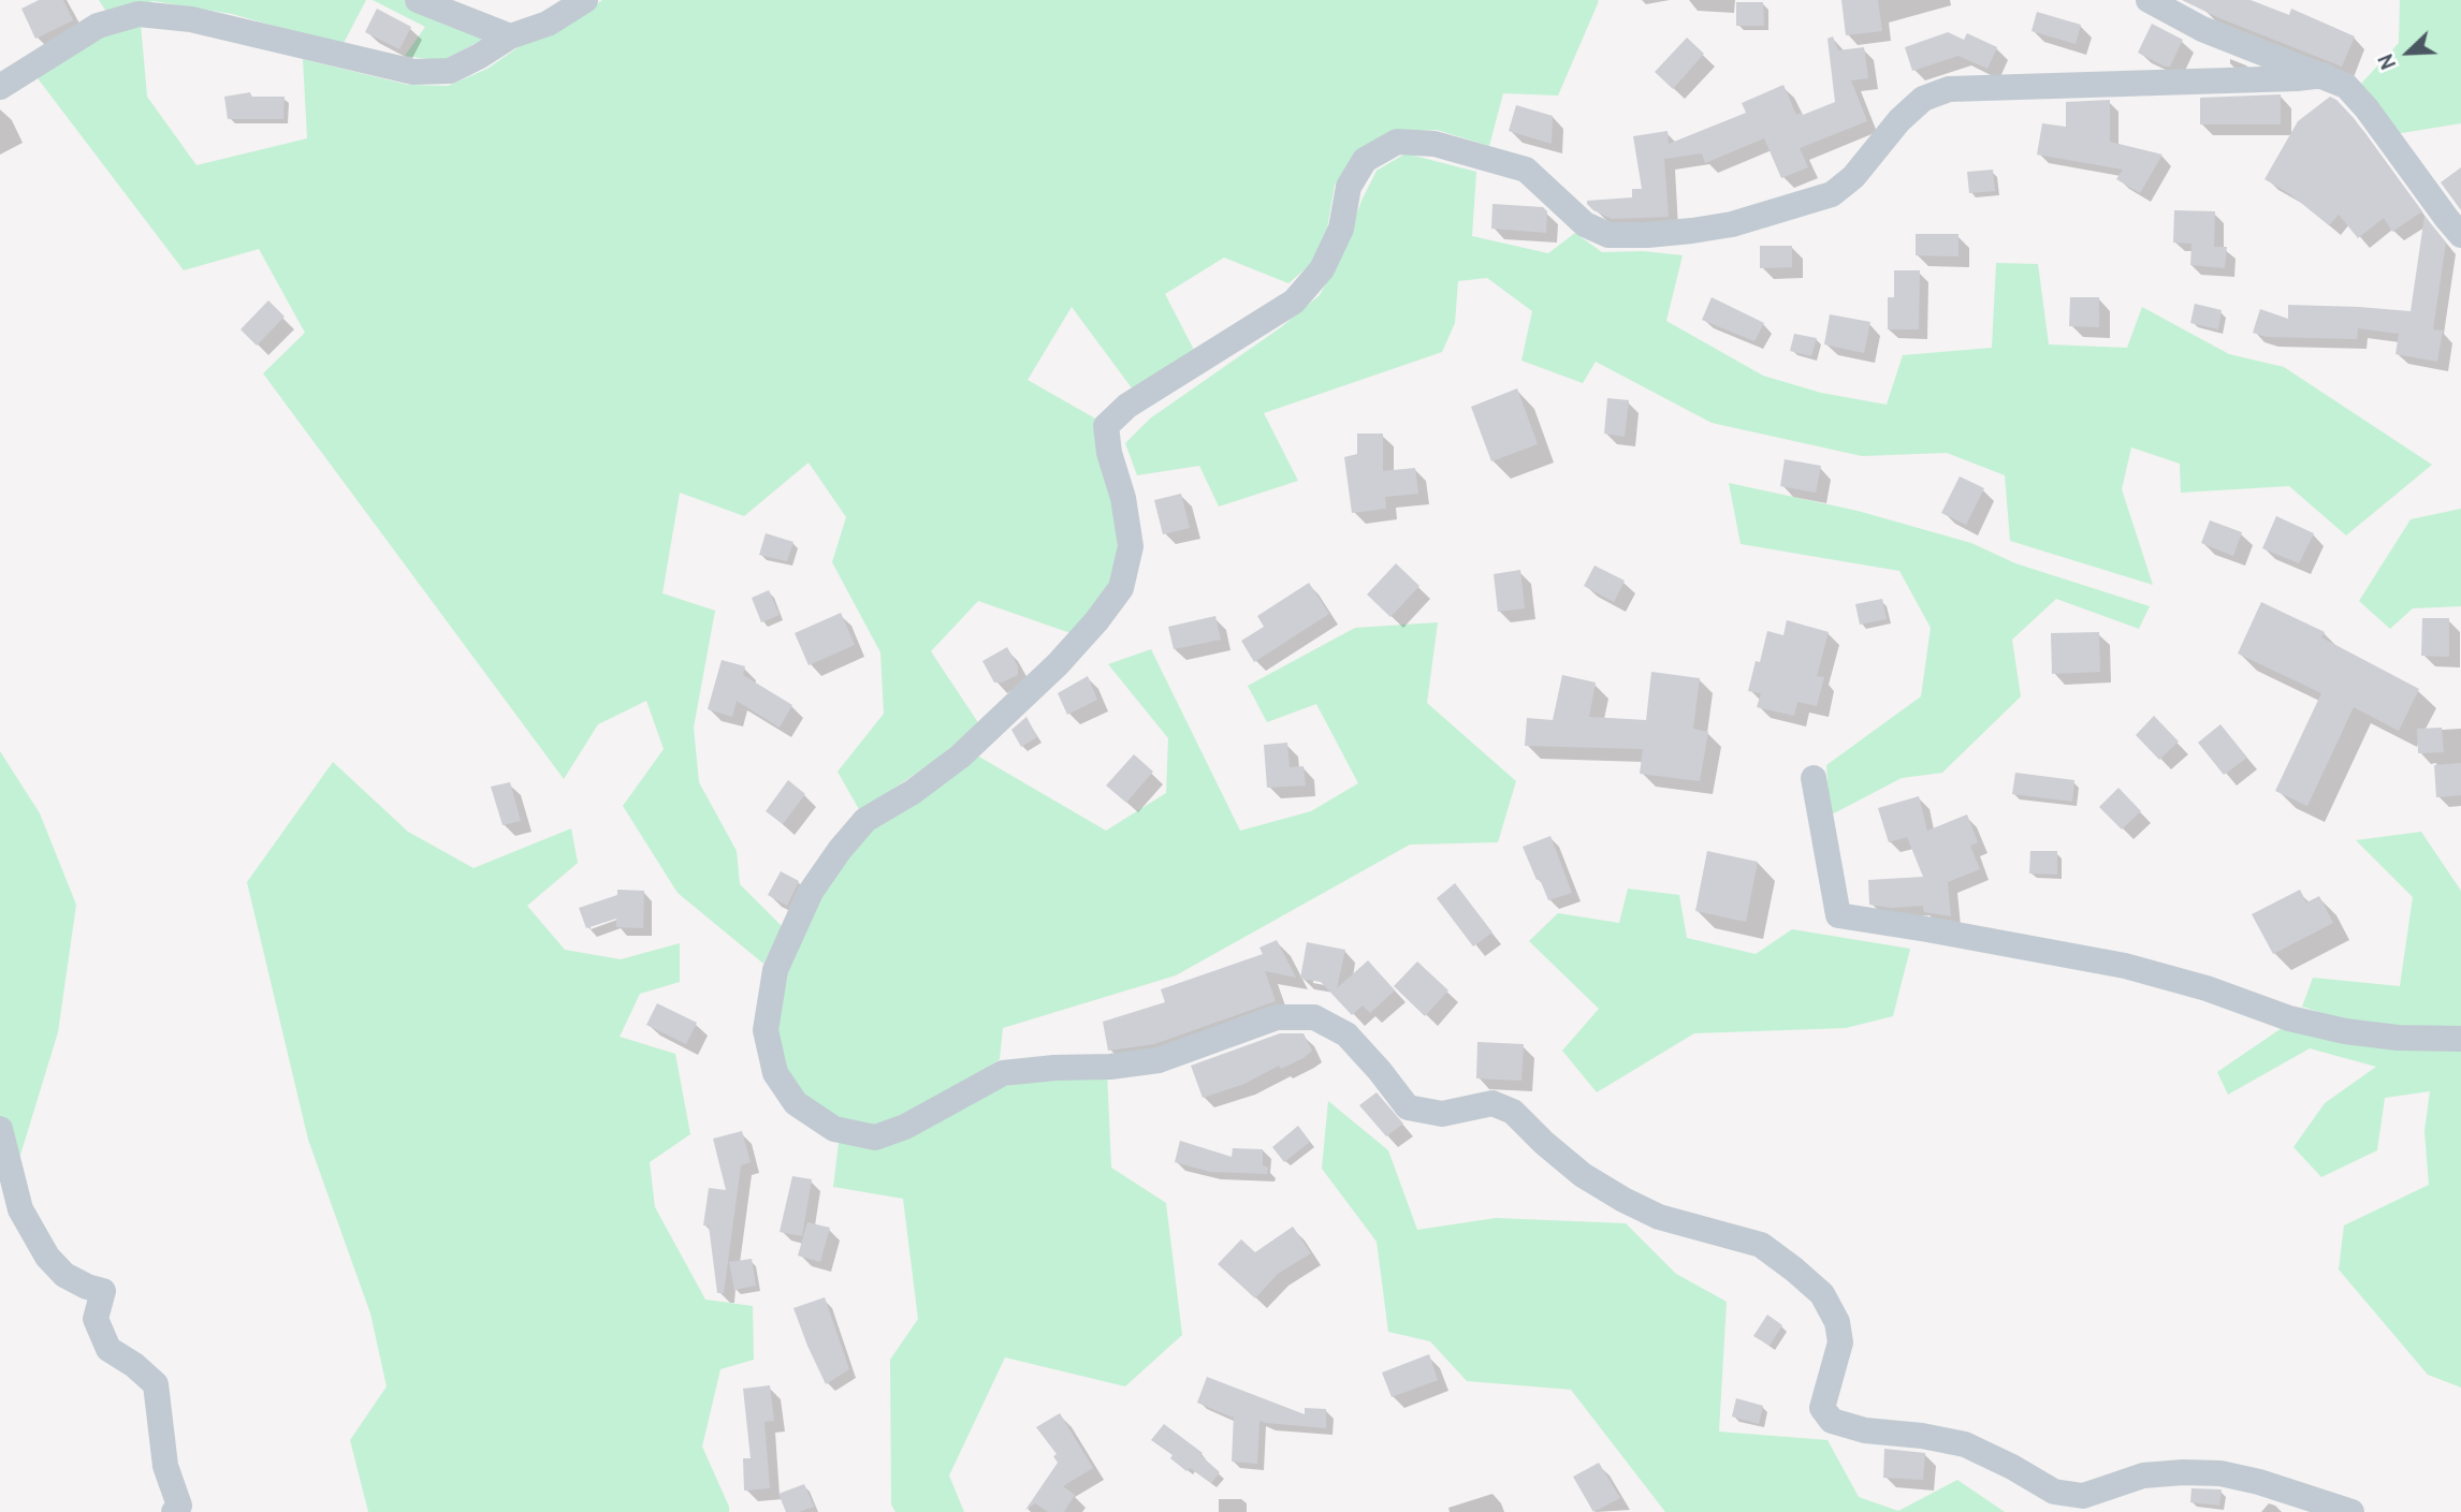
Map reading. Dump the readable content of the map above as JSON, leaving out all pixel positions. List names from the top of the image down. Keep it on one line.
{"north":"bottom left"}
